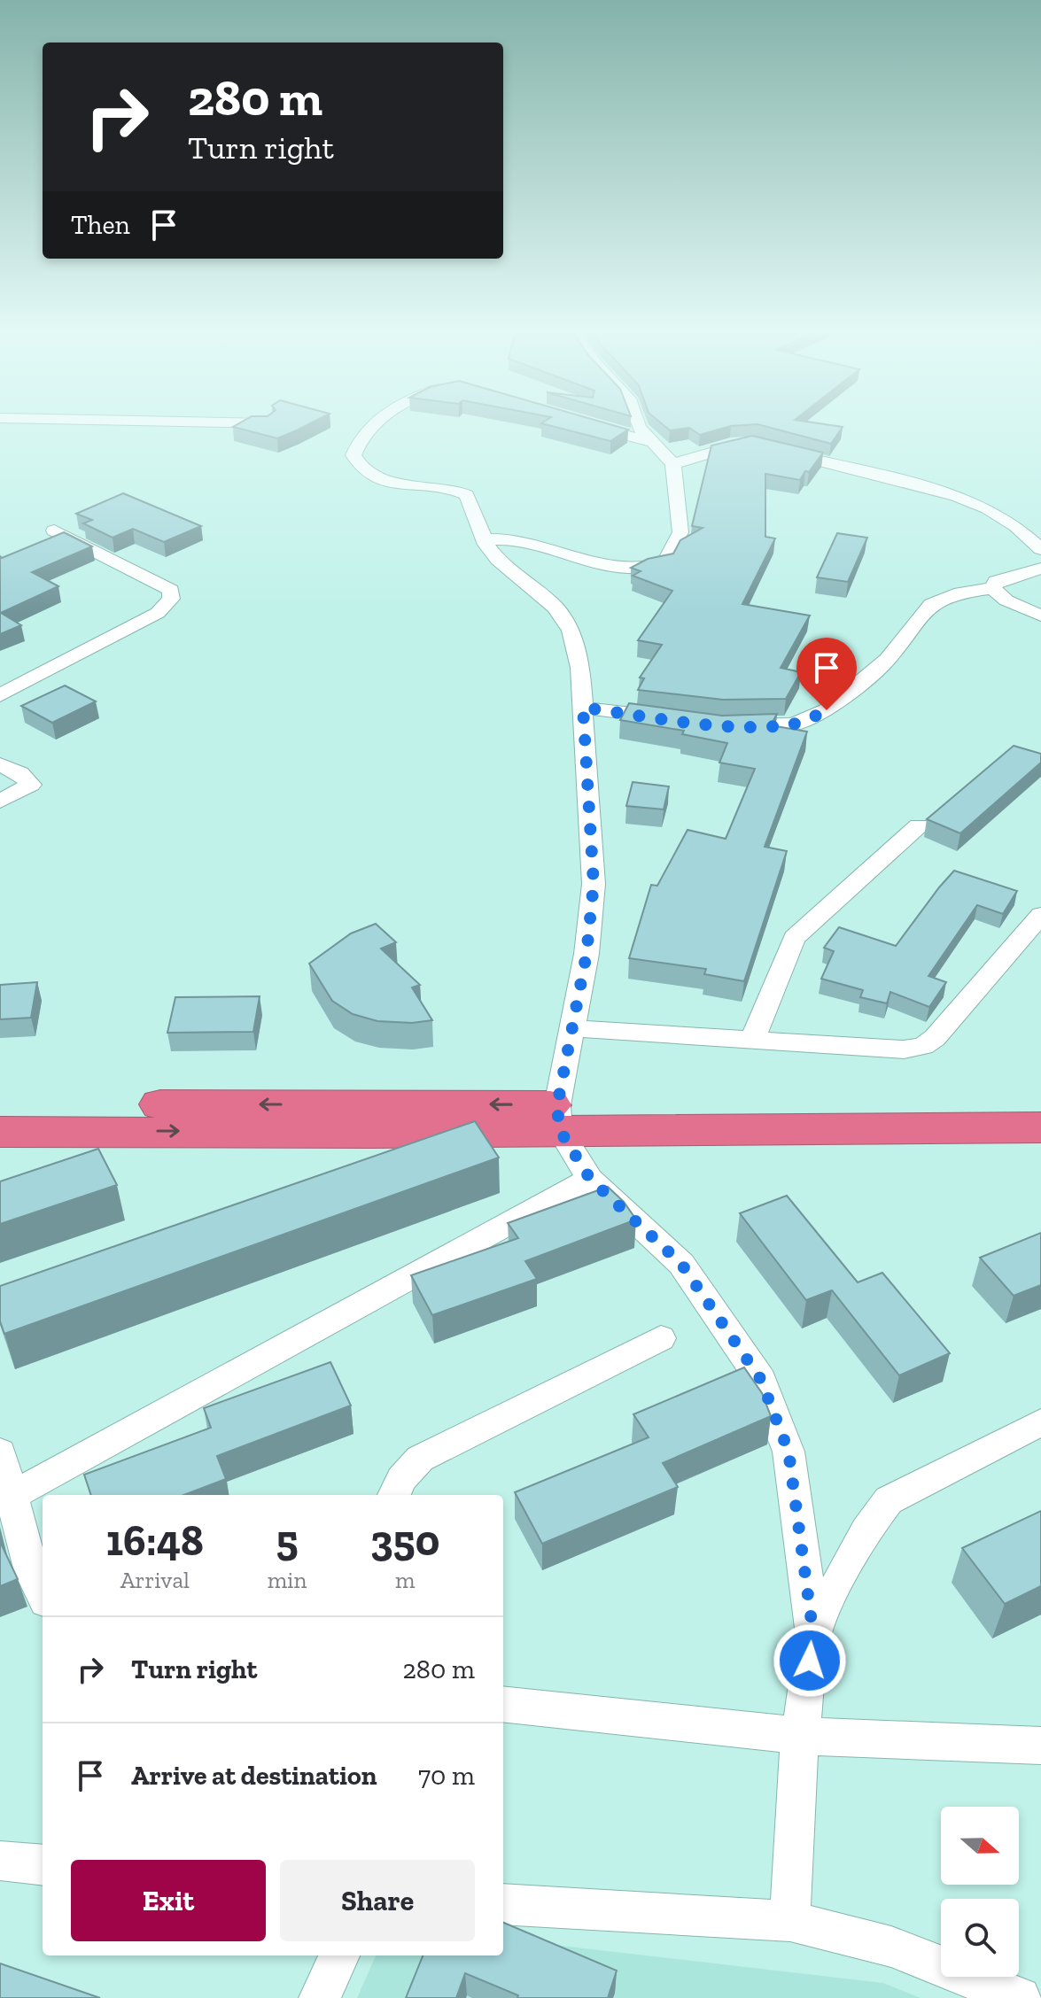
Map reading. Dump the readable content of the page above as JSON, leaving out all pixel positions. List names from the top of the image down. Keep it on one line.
{"north":"right","page":{"turn":["280 m","Turn right"],"then":"Then","eta":["16:48","Arrival","5","min","350","m"],"list":[{"name":"Turn right","value":"280 m"},{"name":"Arrive at destination","value":"70 m"}],"buttons":["Exit","Share"]}}
